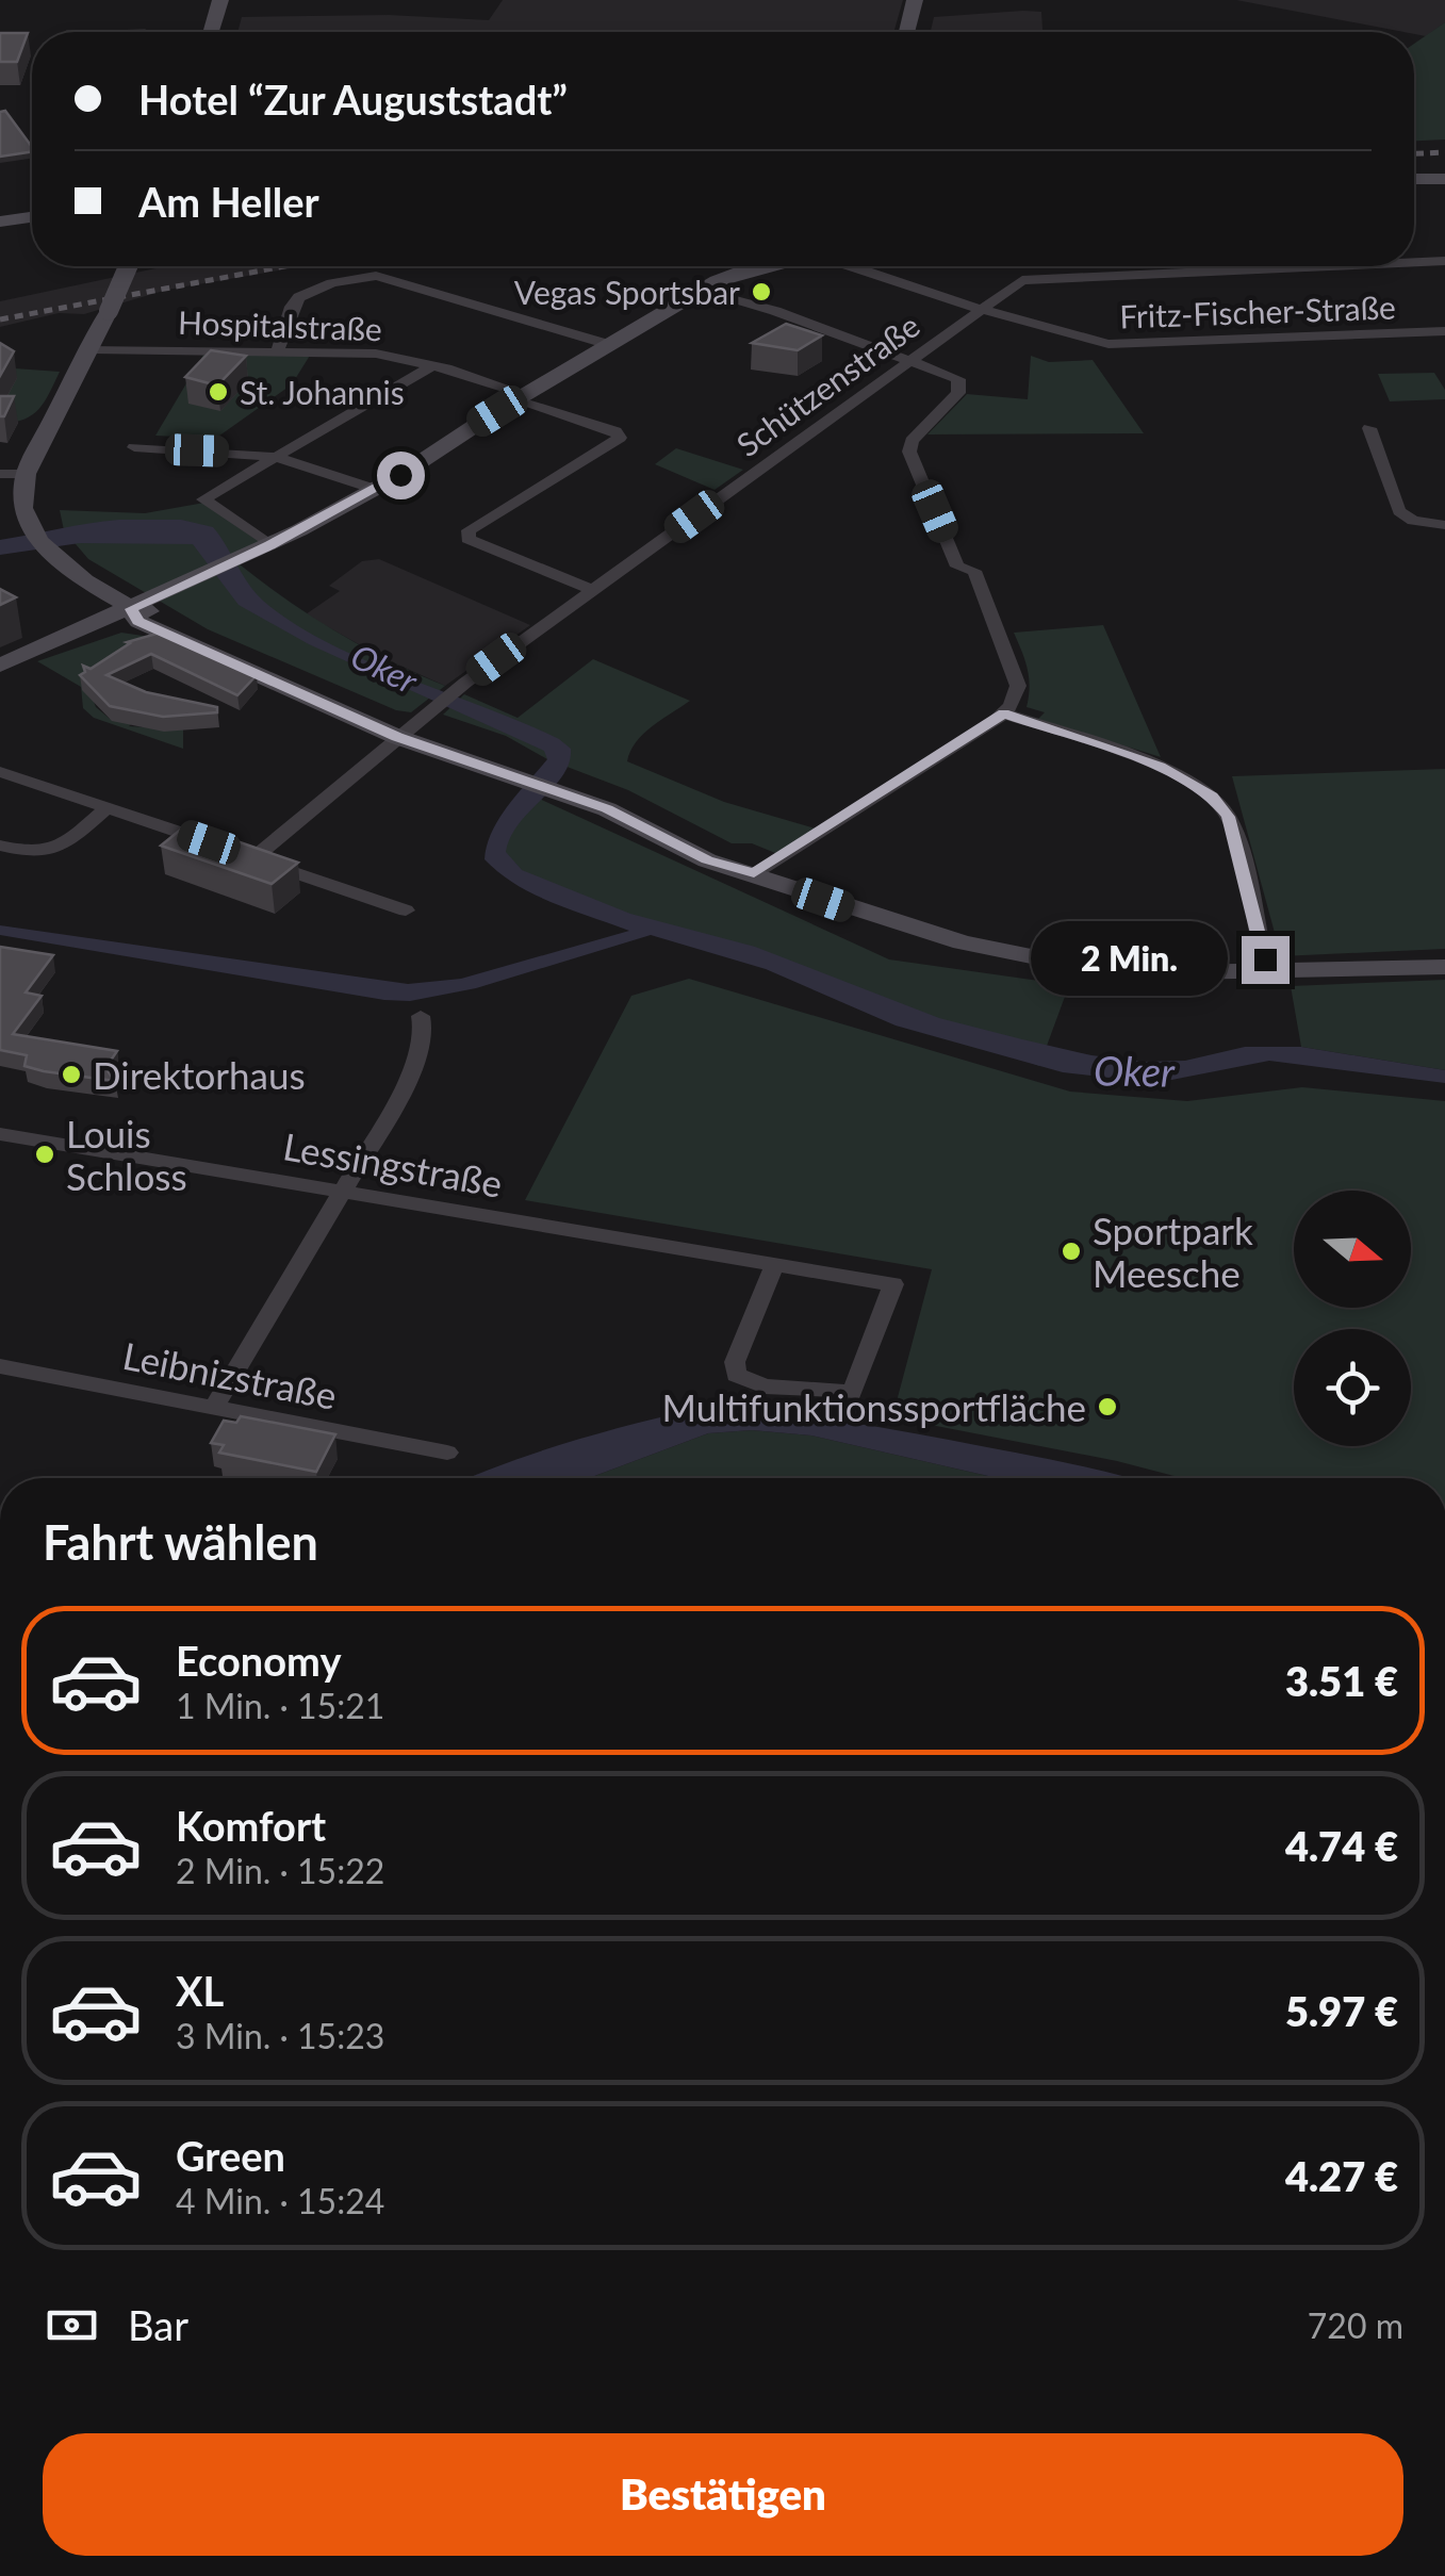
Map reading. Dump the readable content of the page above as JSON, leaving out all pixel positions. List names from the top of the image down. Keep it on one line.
{"streets":{"street":["Fritz-Fischer-Straße","Hospitalstraße","Schützenstraße","Lessingstraße","Leibnizstraße"]},"crossings":[["Fritz-Fischer-Straße","Schützenstraße"],["Hospitalstraße","Schützenstraße"]],"water":["Oker"],"places":["Vegas Sportsbar","St. Johannis","Direktorhaus","Louis Schloss","Sportpark Meesche","Multifunktionssportfläche"],"north":"right","page":{"banner":["Hotel “Zur Auguststadt”","Am Heller"],"bubble":"2 Min.","heading":"Fahrt wählen","list":[{"name":"Economy","note":"1 Min. · 15:21","value":"3.51 €"},{"name":"Komfort","note":"2 Min. · 15:22","value":"4.74 €"},{"name":"XL","note":"3 Min. · 15:23","value":"5.97 €"},{"name":"Green","note":"4 Min. · 15:24","value":"4.27 €"}],"pay":["Bar","720 m"],"buttons":"Bestätigen"}}
